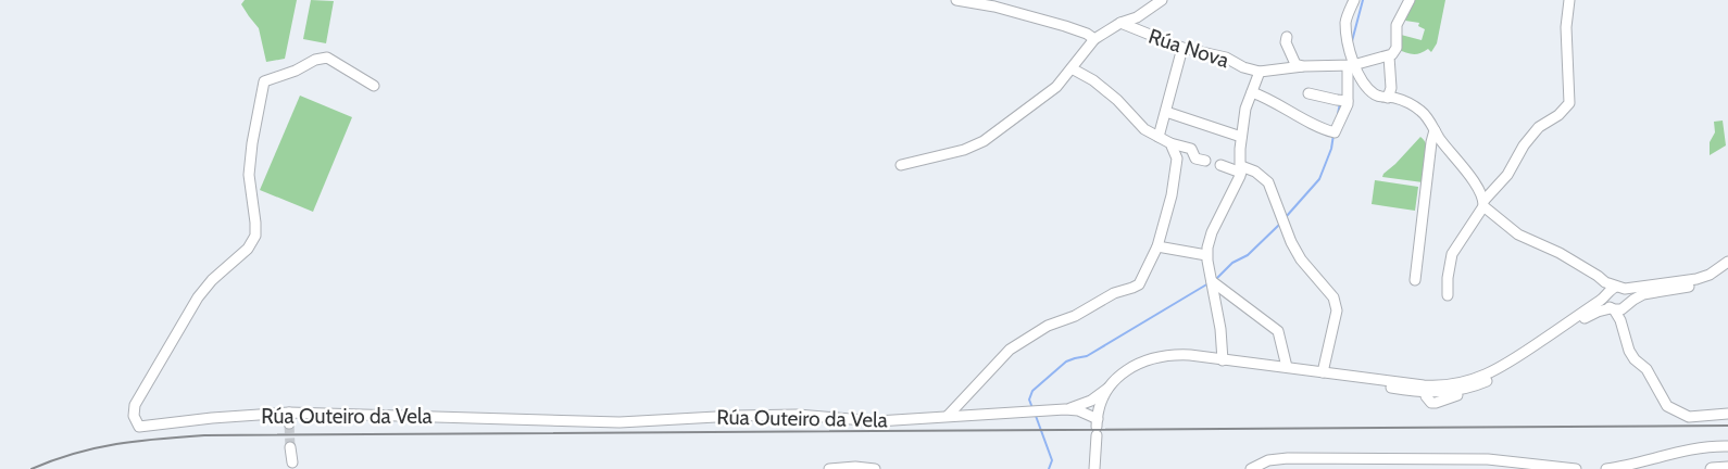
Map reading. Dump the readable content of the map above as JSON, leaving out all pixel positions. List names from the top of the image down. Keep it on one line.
{"streets":{"street":["Rúa Nova","Rúa Outeiro da Vela"]}}
